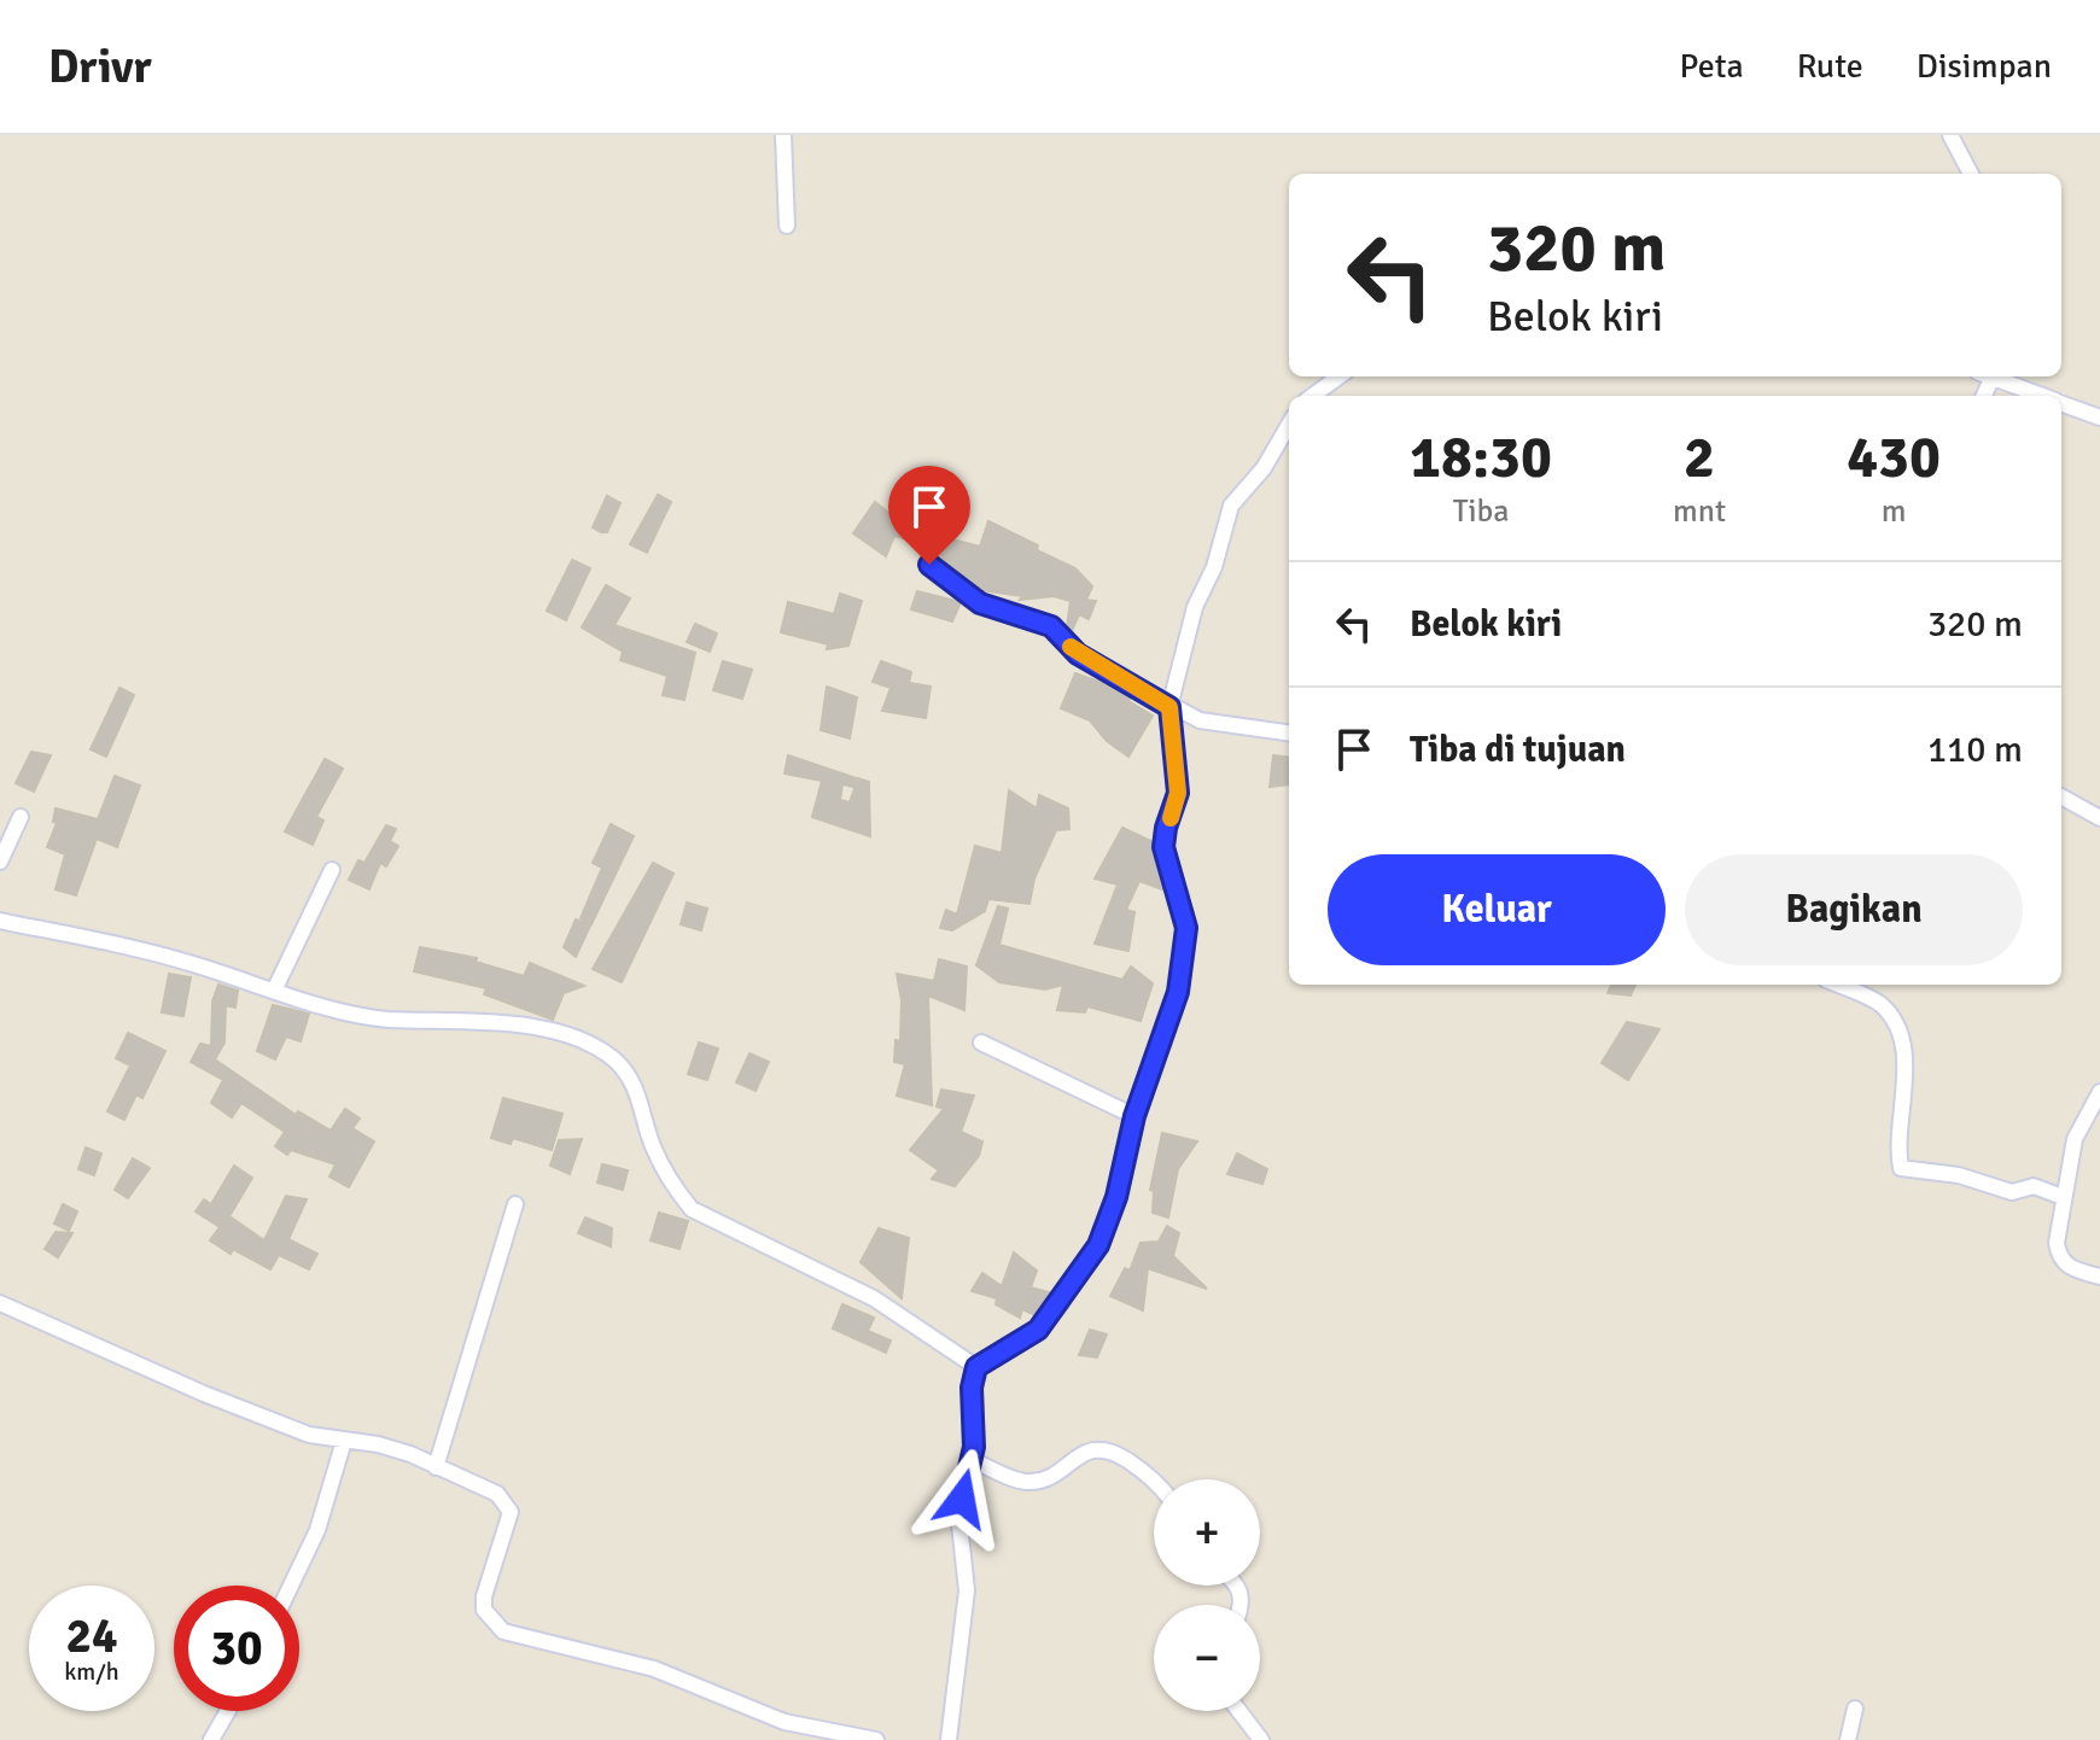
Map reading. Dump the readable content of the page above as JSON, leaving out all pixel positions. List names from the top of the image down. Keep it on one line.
{"page":{"header":"Drivr","nav":["Peta","Rute","Disimpan"],"turn":["320 m","Belok kiri"],"eta":["18:30","Tiba","2","mnt","430","m"],"list":[{"name":"Belok kiri","value":"320 m"},{"name":"Tiba di tujuan","value":"110 m"}],"buttons":["Keluar","Bagikan"],"map_buttons":["+","−"],"speed":"24 km/h","limit":"30"}}
